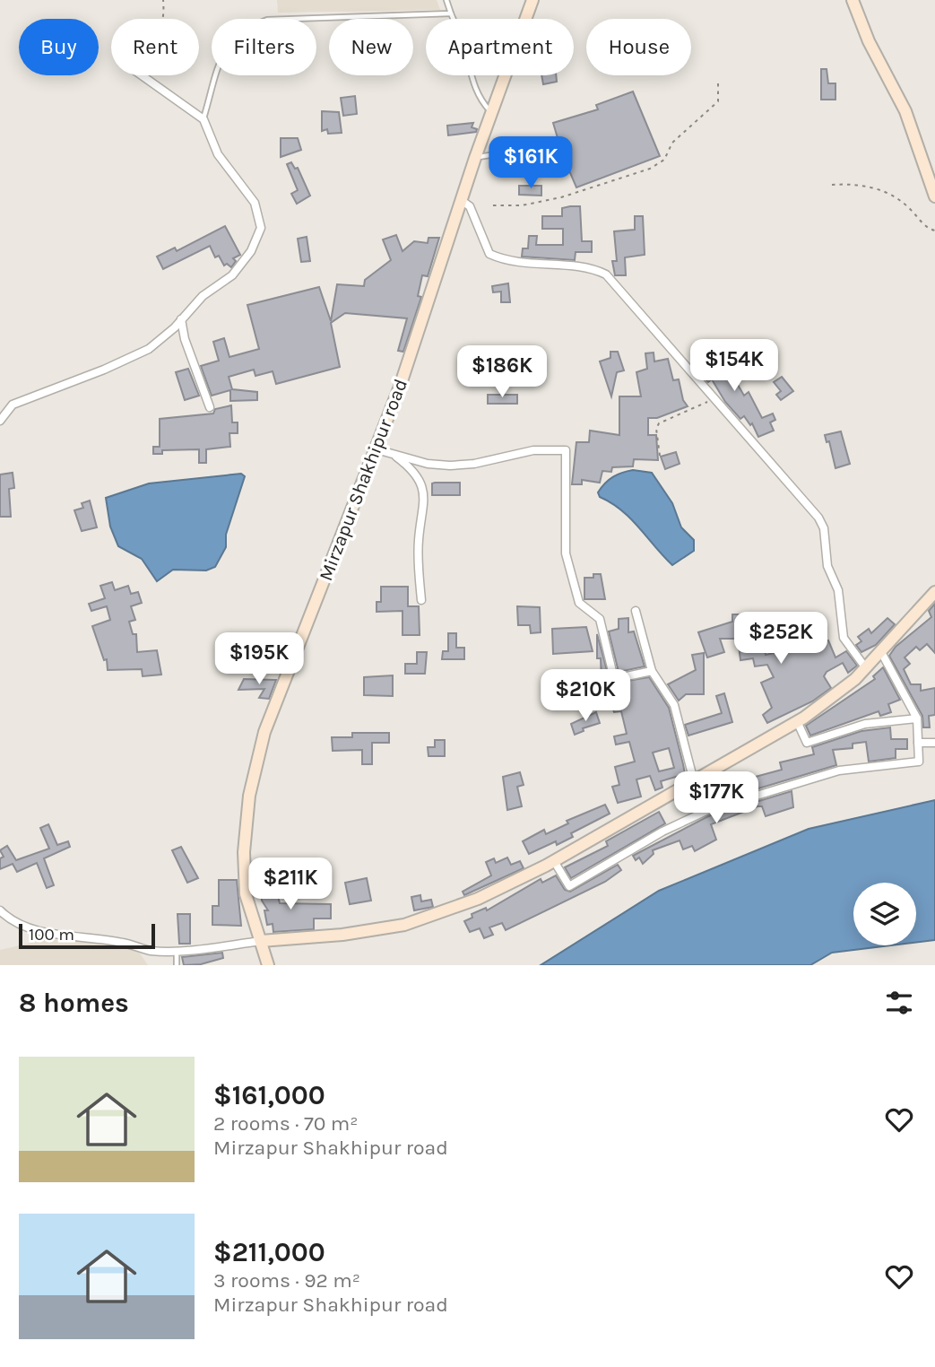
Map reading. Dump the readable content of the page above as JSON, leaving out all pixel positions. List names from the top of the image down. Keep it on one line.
{"streets":{"main road":["Mirzapur Shakhipur road"]},"scale_bar":"100 m","page":{"chip":["Buy","Rent","Filters","New","Apartment","House"],"price":["$161K","$154K","$186K","$252K","$195K","$210K","$177K","$211K"],"scale":"100 m","heading":"8 homes","list":[{"name":"$161,000","note":"2 rooms · 70 m² · Mirzapur Shakhipur road"},{"name":"$211,000","note":"3 rooms · 92 m² · Mirzapur Shakhipur road"}]}}
